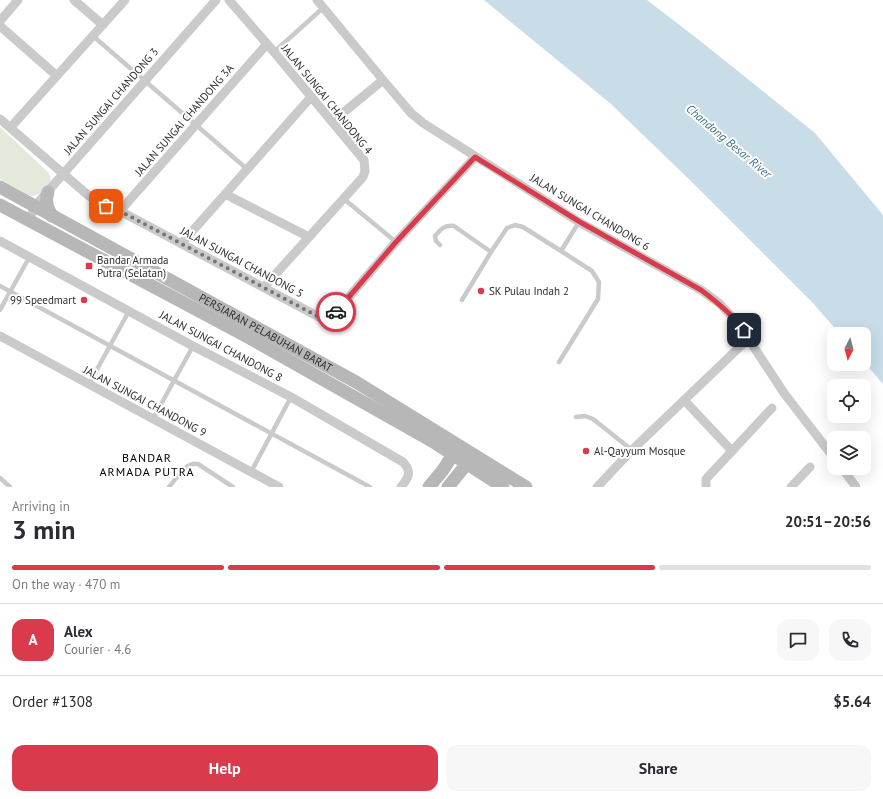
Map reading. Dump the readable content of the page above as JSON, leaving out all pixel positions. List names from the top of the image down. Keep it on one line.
{"streets":{"street":["JALAN SUNGAI CHANDONG 4","JALAN SUNGAI CHANDONG 3","JALAN SUNGAI CHANDONG 3A","JALAN SUNGAI CHANDONG 6","JALAN SUNGAI CHANDONG 5","PERSIARAN PELABUHAN BARAT","JALAN SUNGAI CHANDONG 8","JALAN SUNGAI CHANDONG 9"]},"crossings":[["JALAN SUNGAI CHANDONG 4","JALAN SUNGAI CHANDONG 3A"],["JALAN SUNGAI CHANDONG 4","JALAN SUNGAI CHANDONG 5"],["JALAN SUNGAI CHANDONG 3","JALAN SUNGAI CHANDONG 5"],["JALAN SUNGAI CHANDONG 3","PERSIARAN PELABUHAN BARAT"],["JALAN SUNGAI CHANDONG 3A","JALAN SUNGAI CHANDONG 5"],["JALAN SUNGAI CHANDONG 6","JALAN SUNGAI CHANDONG 5"]],"districts":["BANDAR ARMADA PUTRA"],"water":["Chandong Besar River"],"places":{"transit":["Bandar Armada Putra (Selatan)"],"other":["SK Pulau Indah 2","99 Speedmart","Al-Qayyum Mosque"]},"north":"bottom","page":{"heading":["3 min","Arriving in","20:51–20:56"],"panel":["Alex","Courier · 4.6","Order #1308","$5.64"],"bar":"On the way · 470 m","round":"A","buttons":["Help","Share"]}}
